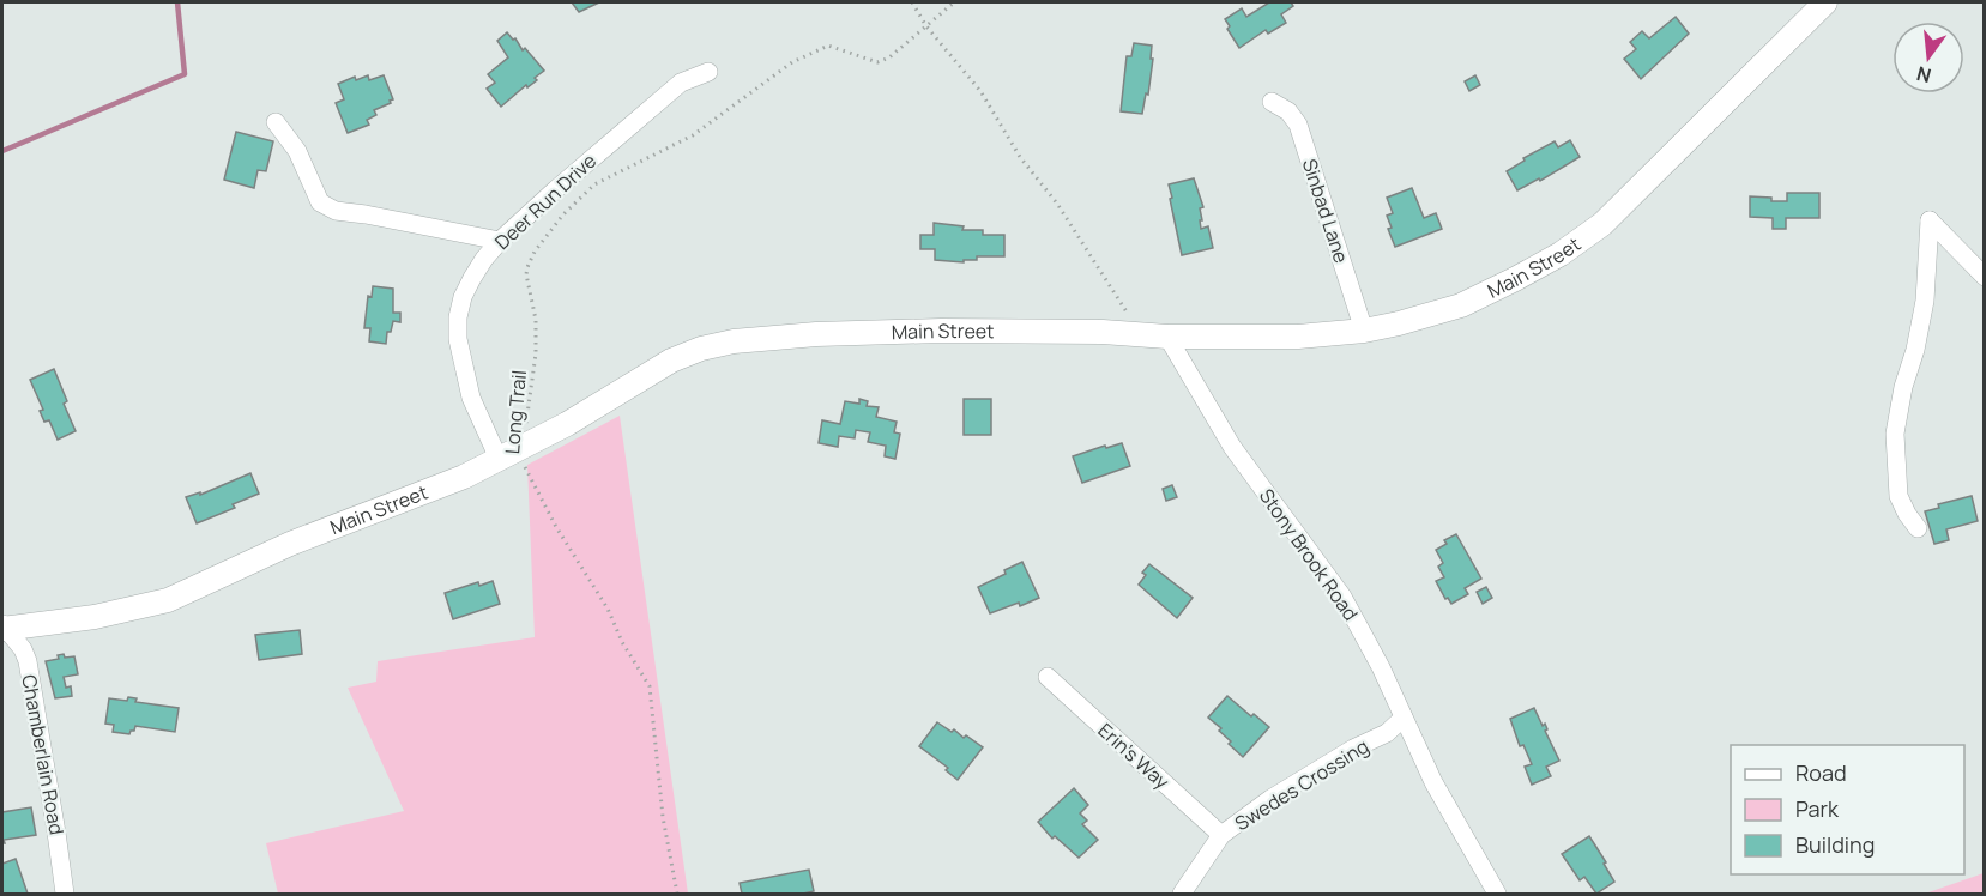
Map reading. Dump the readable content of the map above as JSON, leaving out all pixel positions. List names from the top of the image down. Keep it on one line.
{"streets":{"main road":["Main Street"],"street":["Deer Run Drive","Sinbad Lane","Stony Brook Road","Chamberlain Road","Erin's Way","Swedes Crossing"],"path":["Long Trail"]},"crossings":[["Deer Run Drive","Main Street"],["Sinbad Lane","Main Street"],["Main Street","Long Trail"],["Main Street","Stony Brook Road"],["Main Street","Chamberlain Road"],["Stony Brook Road","Swedes Crossing"],["Erin's Way","Swedes Crossing"]],"legend":["Road","Park","Building"],"north":"bottom"}
